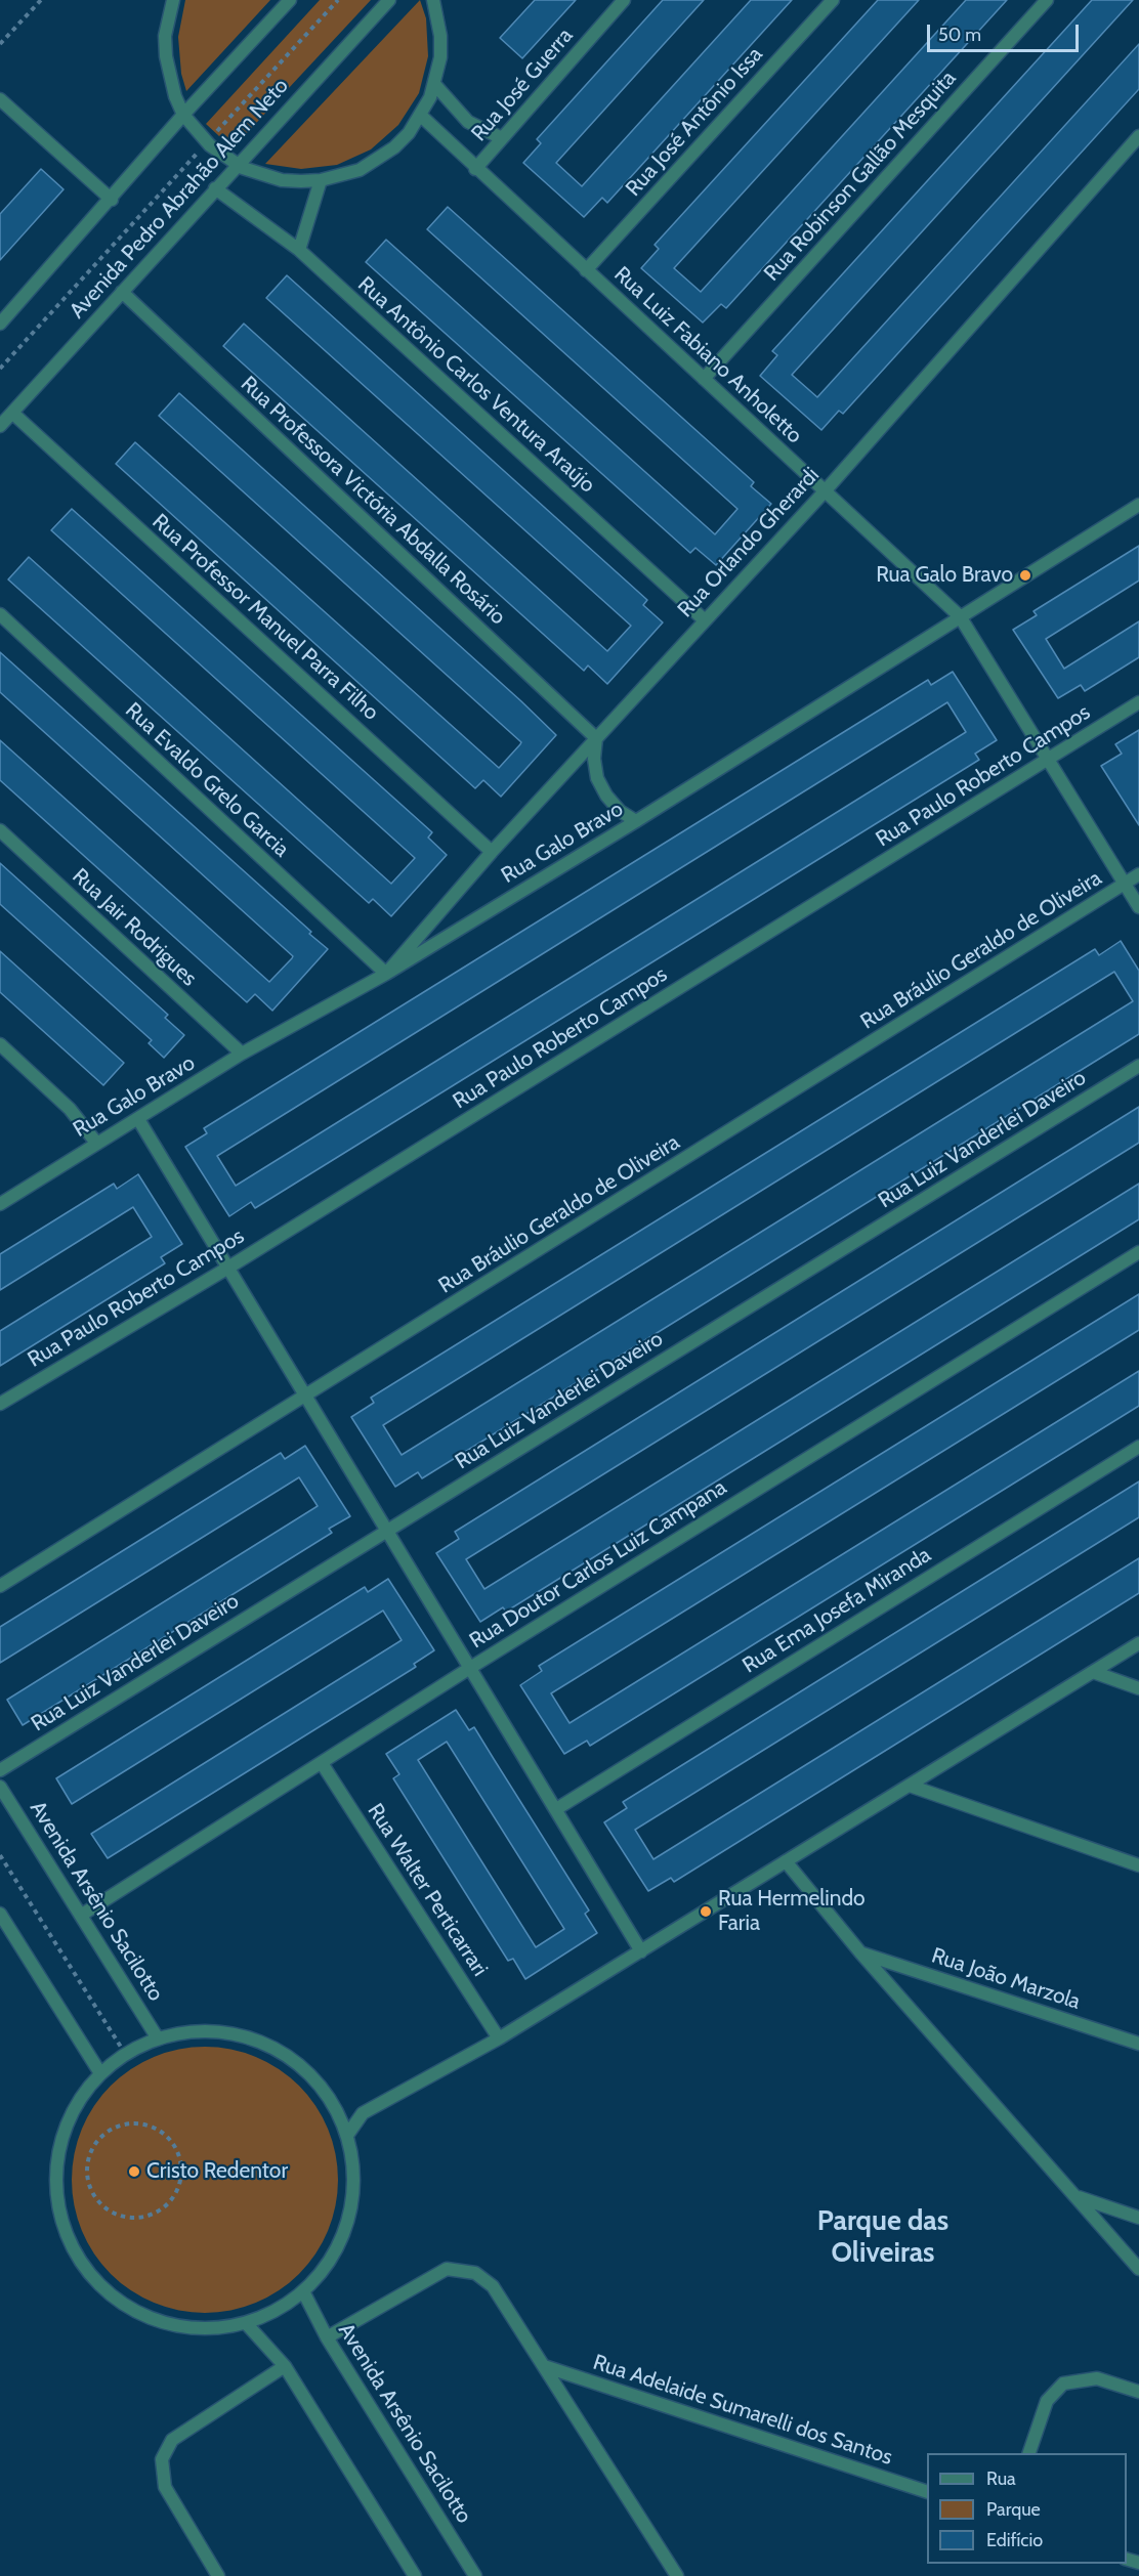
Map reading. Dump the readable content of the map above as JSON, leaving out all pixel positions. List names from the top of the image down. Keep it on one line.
{"streets":{"street":["Rua José Guerra","Rua José Antônio Issa","Rua Robinson Gallão Mesquita","Avenida Pedro Abrahão Alem Neto","Rua Luiz Fabiano Anholetto","Rua Antônio Carlos Ventura Araújo","Rua Professora Victória Abdalla Rosário","Rua Orlando Gherardi","Rua Professor Manuel Parra Filho","Rua Paulo Roberto Campos","Rua Evaldo Grelo Garcia","Rua Galo Bravo","Rua Jair Rodrigues","Rua Bráulio Geraldo de Oliveira","Rua Luiz Vanderlei Daveiro","Rua Doutor Carlos Luiz Campana","Rua Ema Josefa Miranda","Rua Walter Perticarrari","Avenida Arsênio Sacilotto","Rua João Marzola","Rua Adelaide Sumarelli dos Santos"]},"crossings":[["Rua José Guerra","Rua Luiz Fabiano Anholetto"],["Rua José Antônio Issa","Rua Luiz Fabiano Anholetto"],["Rua Robinson Gallão Mesquita","Rua Luiz Fabiano Anholetto"],["Avenida Pedro Abrahão Alem Neto","Rua Antônio Carlos Ventura Araújo"],["Avenida Pedro Abrahão Alem Neto","Rua Professora Victória Abdalla Rosário"],["Avenida Pedro Abrahão Alem Neto","Rua Professor Manuel Parra Filho"],["Rua Luiz Fabiano Anholetto","Rua Orlando Gherardi"],["Rua Luiz Fabiano Anholetto","Rua Paulo Roberto Campos"],["Rua Luiz Fabiano Anholetto","Rua Galo Bravo"],["Rua Luiz Fabiano Anholetto","Rua Bráulio Geraldo de Oliveira"],["Rua Antônio Carlos Ventura Araújo","Rua Orlando Gherardi"],["Rua Professora Victória Abdalla Rosário","Rua Orlando Gherardi"],["Rua Orlando Gherardi","Rua Professor Manuel Parra Filho"],["Rua Orlando Gherardi","Rua Evaldo Grelo Garcia"],["Rua Orlando Gherardi","Rua Galo Bravo"],["Rua Evaldo Grelo Garcia","Rua Galo Bravo"],["Rua Galo Bravo","Rua Jair Rodrigues"],["Rua Doutor Carlos Luiz Campana","Rua Walter Perticarrari"],["Rua Doutor Carlos Luiz Campana","Avenida Arsênio Sacilotto"]],"districts":["Parque das Oliveiras"],"places":["Rua Galo Bravo","Rua Hermelindo Faria","Cristo Redentor"],"legend":["Rua","Parque","Edifício"],"scale_bar":"50 m"}
